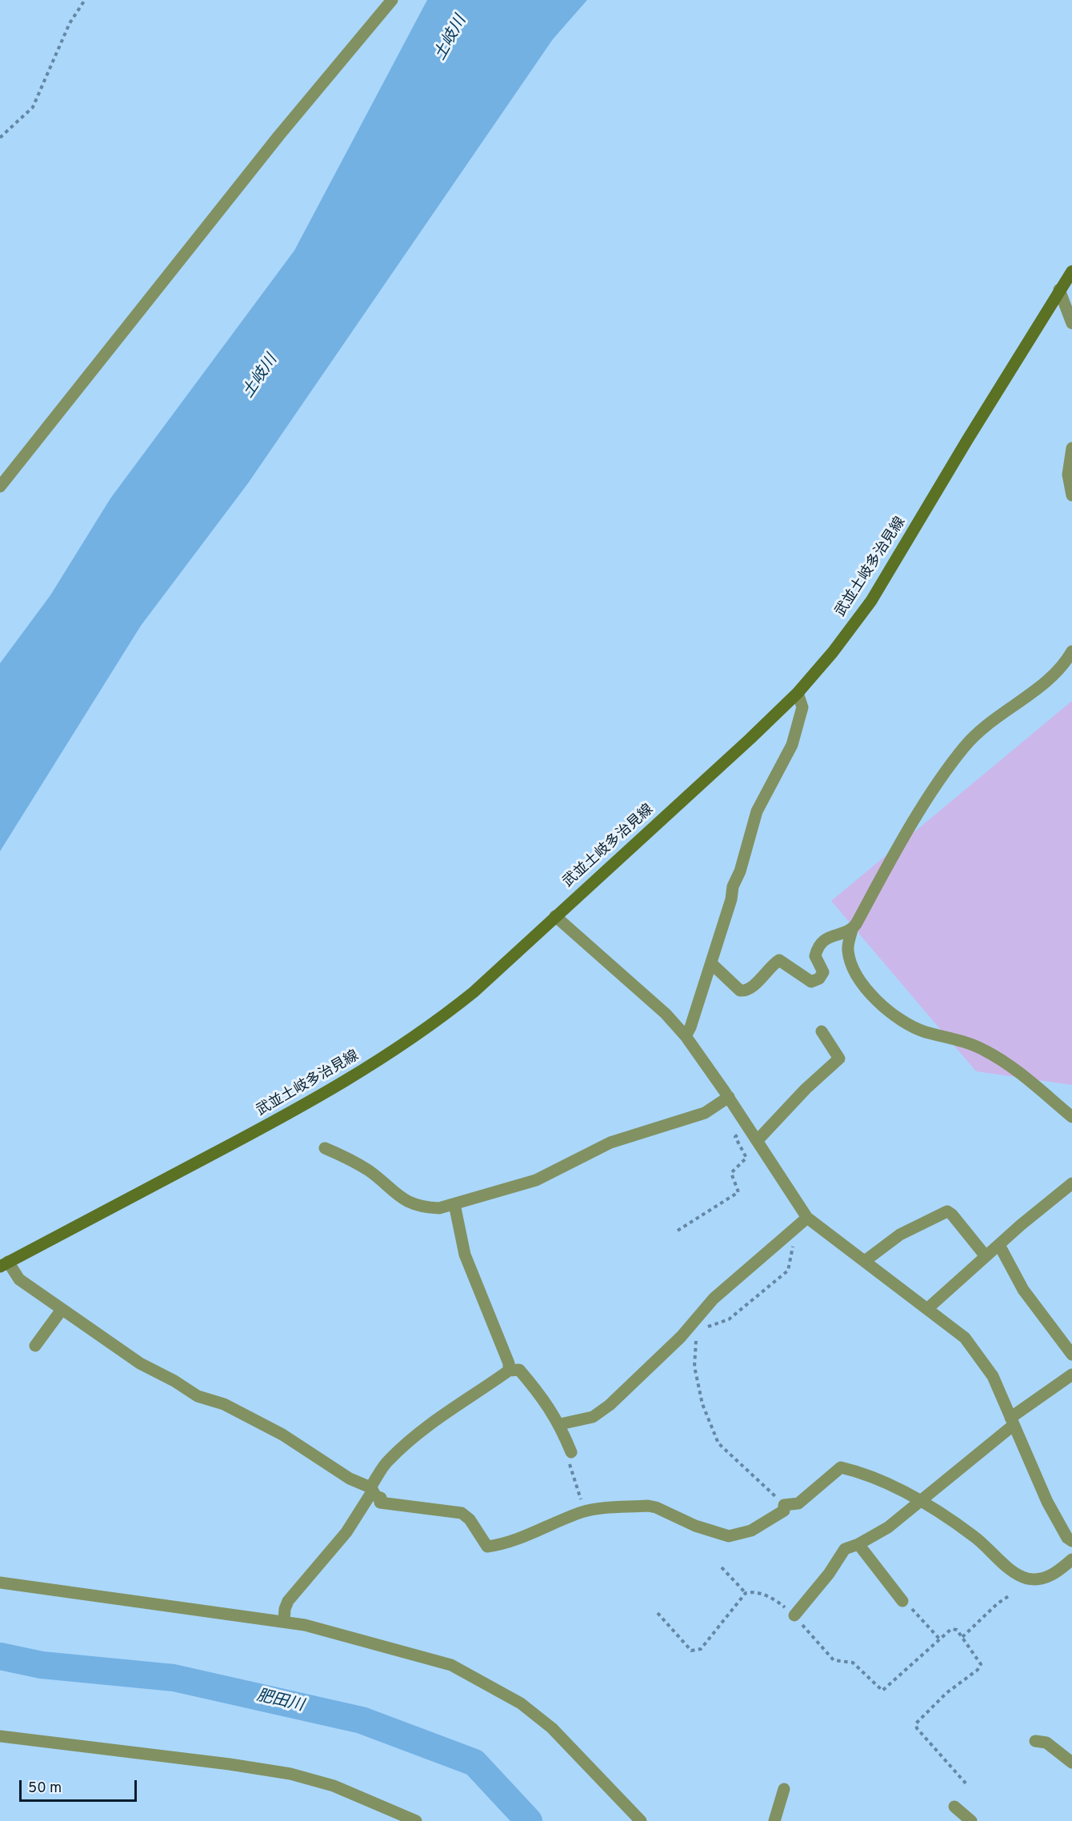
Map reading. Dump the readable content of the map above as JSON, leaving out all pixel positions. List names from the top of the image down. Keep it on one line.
{"streets":{"main road":["武並土岐多治見線"]},"water":["土岐川","肥田川"],"scale_bar":"50 m"}
